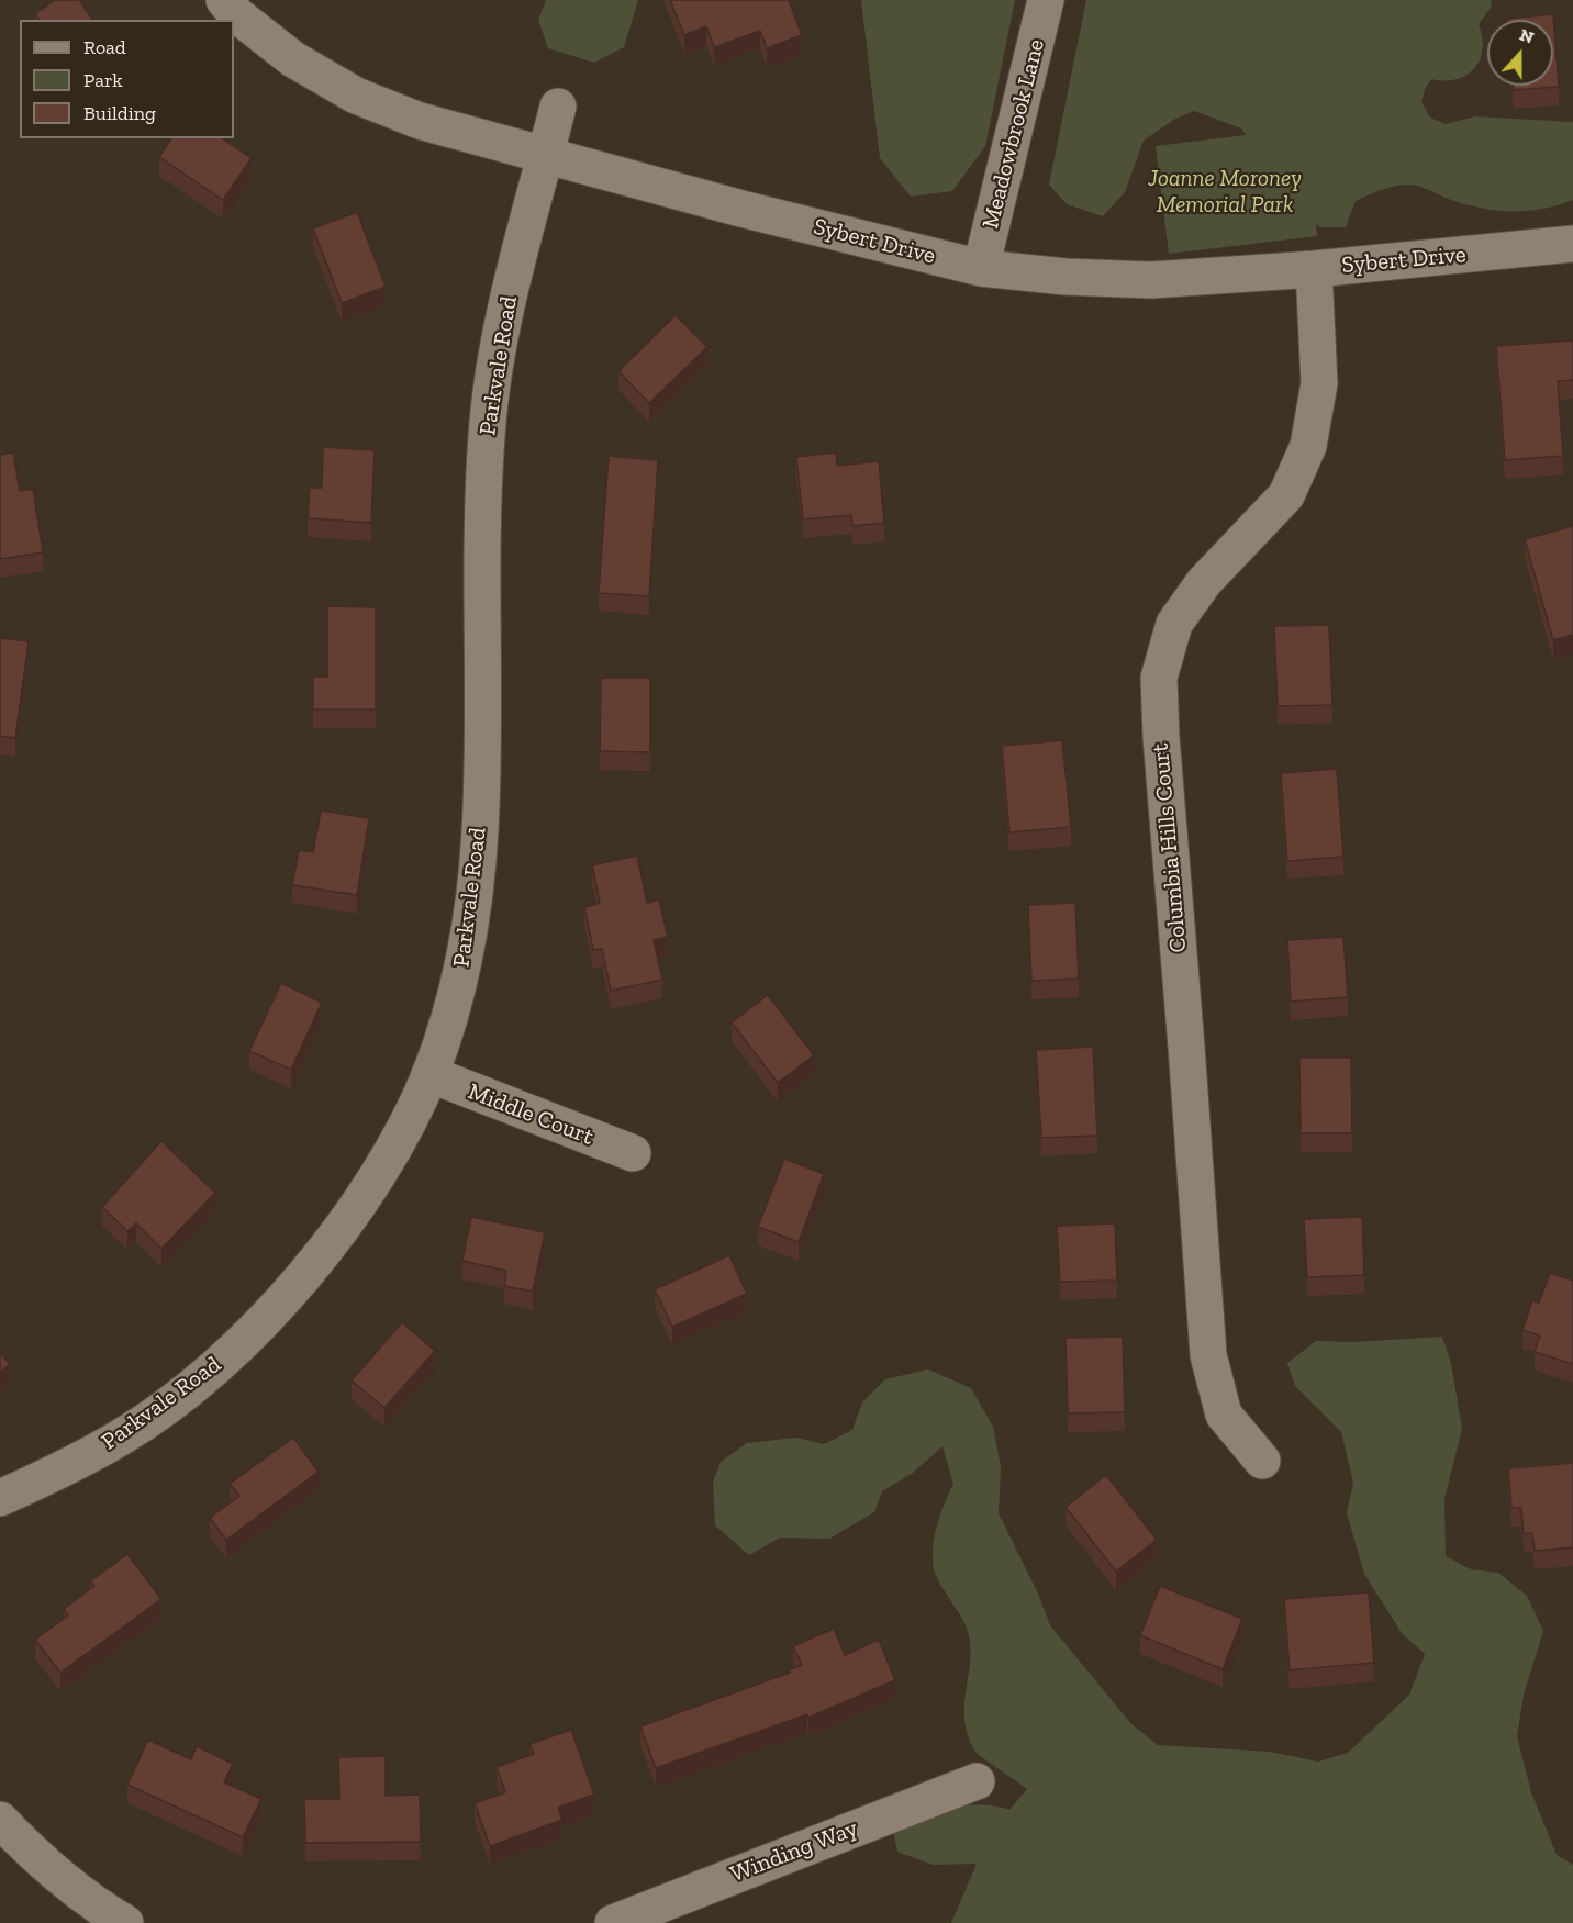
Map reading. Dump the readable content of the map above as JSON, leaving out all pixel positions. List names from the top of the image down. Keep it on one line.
{"streets":{"street":["Meadowbrook Lane","Sybert Drive","Parkvale Road","Columbia Hills Court","Middle Court","Winding Way"]},"crossings":[["Meadowbrook Lane","Sybert Drive"],["Sybert Drive","Parkvale Road"],["Sybert Drive","Columbia Hills Court"],["Parkvale Road","Middle Court"]],"parks":["Joanne Moroney Memorial Park"],"legend":["Road","Park","Building"],"north":"top"}
